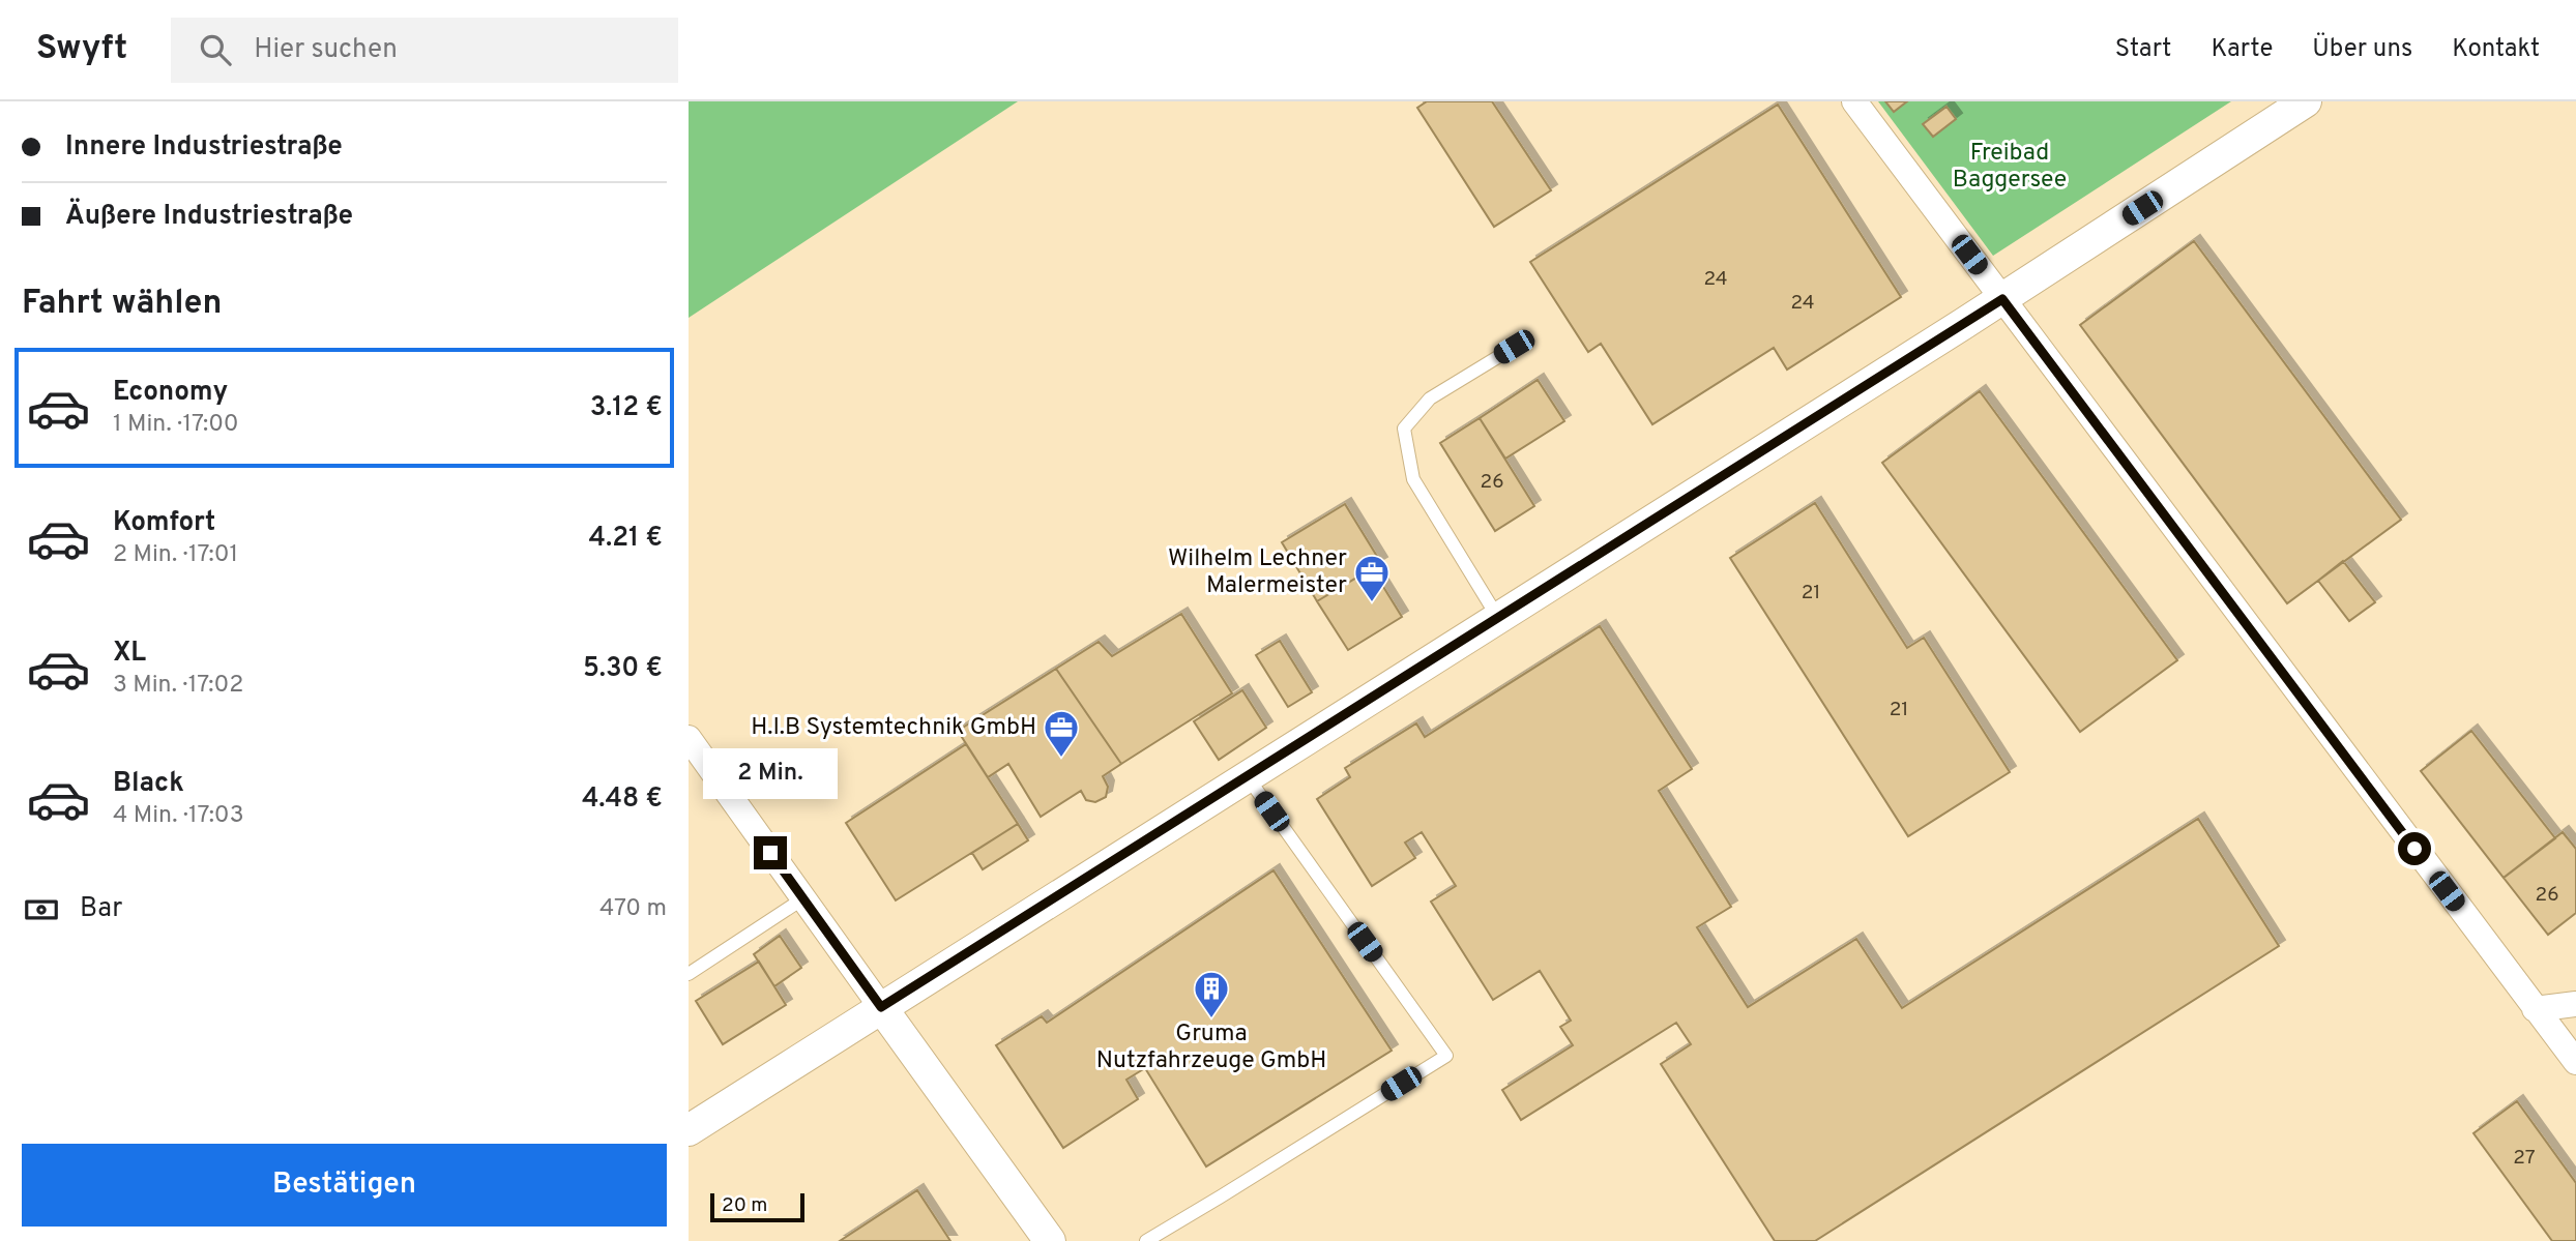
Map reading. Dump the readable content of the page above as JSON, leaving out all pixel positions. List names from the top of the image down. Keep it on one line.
{"parks":["Freibad Baggersee"],"places":{"office":["Wilhelm Lechner Malermeister","H.I.B Systemtechnik GmbH"],"building":["Gruma Nutzfahrzeuge GmbH"]},"house_numbers":["24","24","26","21","21","26","27"],"scale_bar":"20 m","page":{"header":"Swyft","search":"Hier suchen","nav":["Start","Karte","Über uns","Kontakt"],"banner":["Innere Industriestraße","Äußere Industriestraße"],"heading":"Fahrt wählen","list":[{"name":"Economy","note":"1 Min. · 17:00","value":"3.12 €"},{"name":"Komfort","note":"2 Min. · 17:01","value":"4.21 €"},{"name":"XL","note":"3 Min. · 17:02","value":"5.30 €"},{"name":"Black","note":"4 Min. · 17:03","value":"4.48 €"}],"bubble":"2 Min.","pay":["Bar","470 m"],"buttons":"Bestätigen","scale":"20 m"}}
